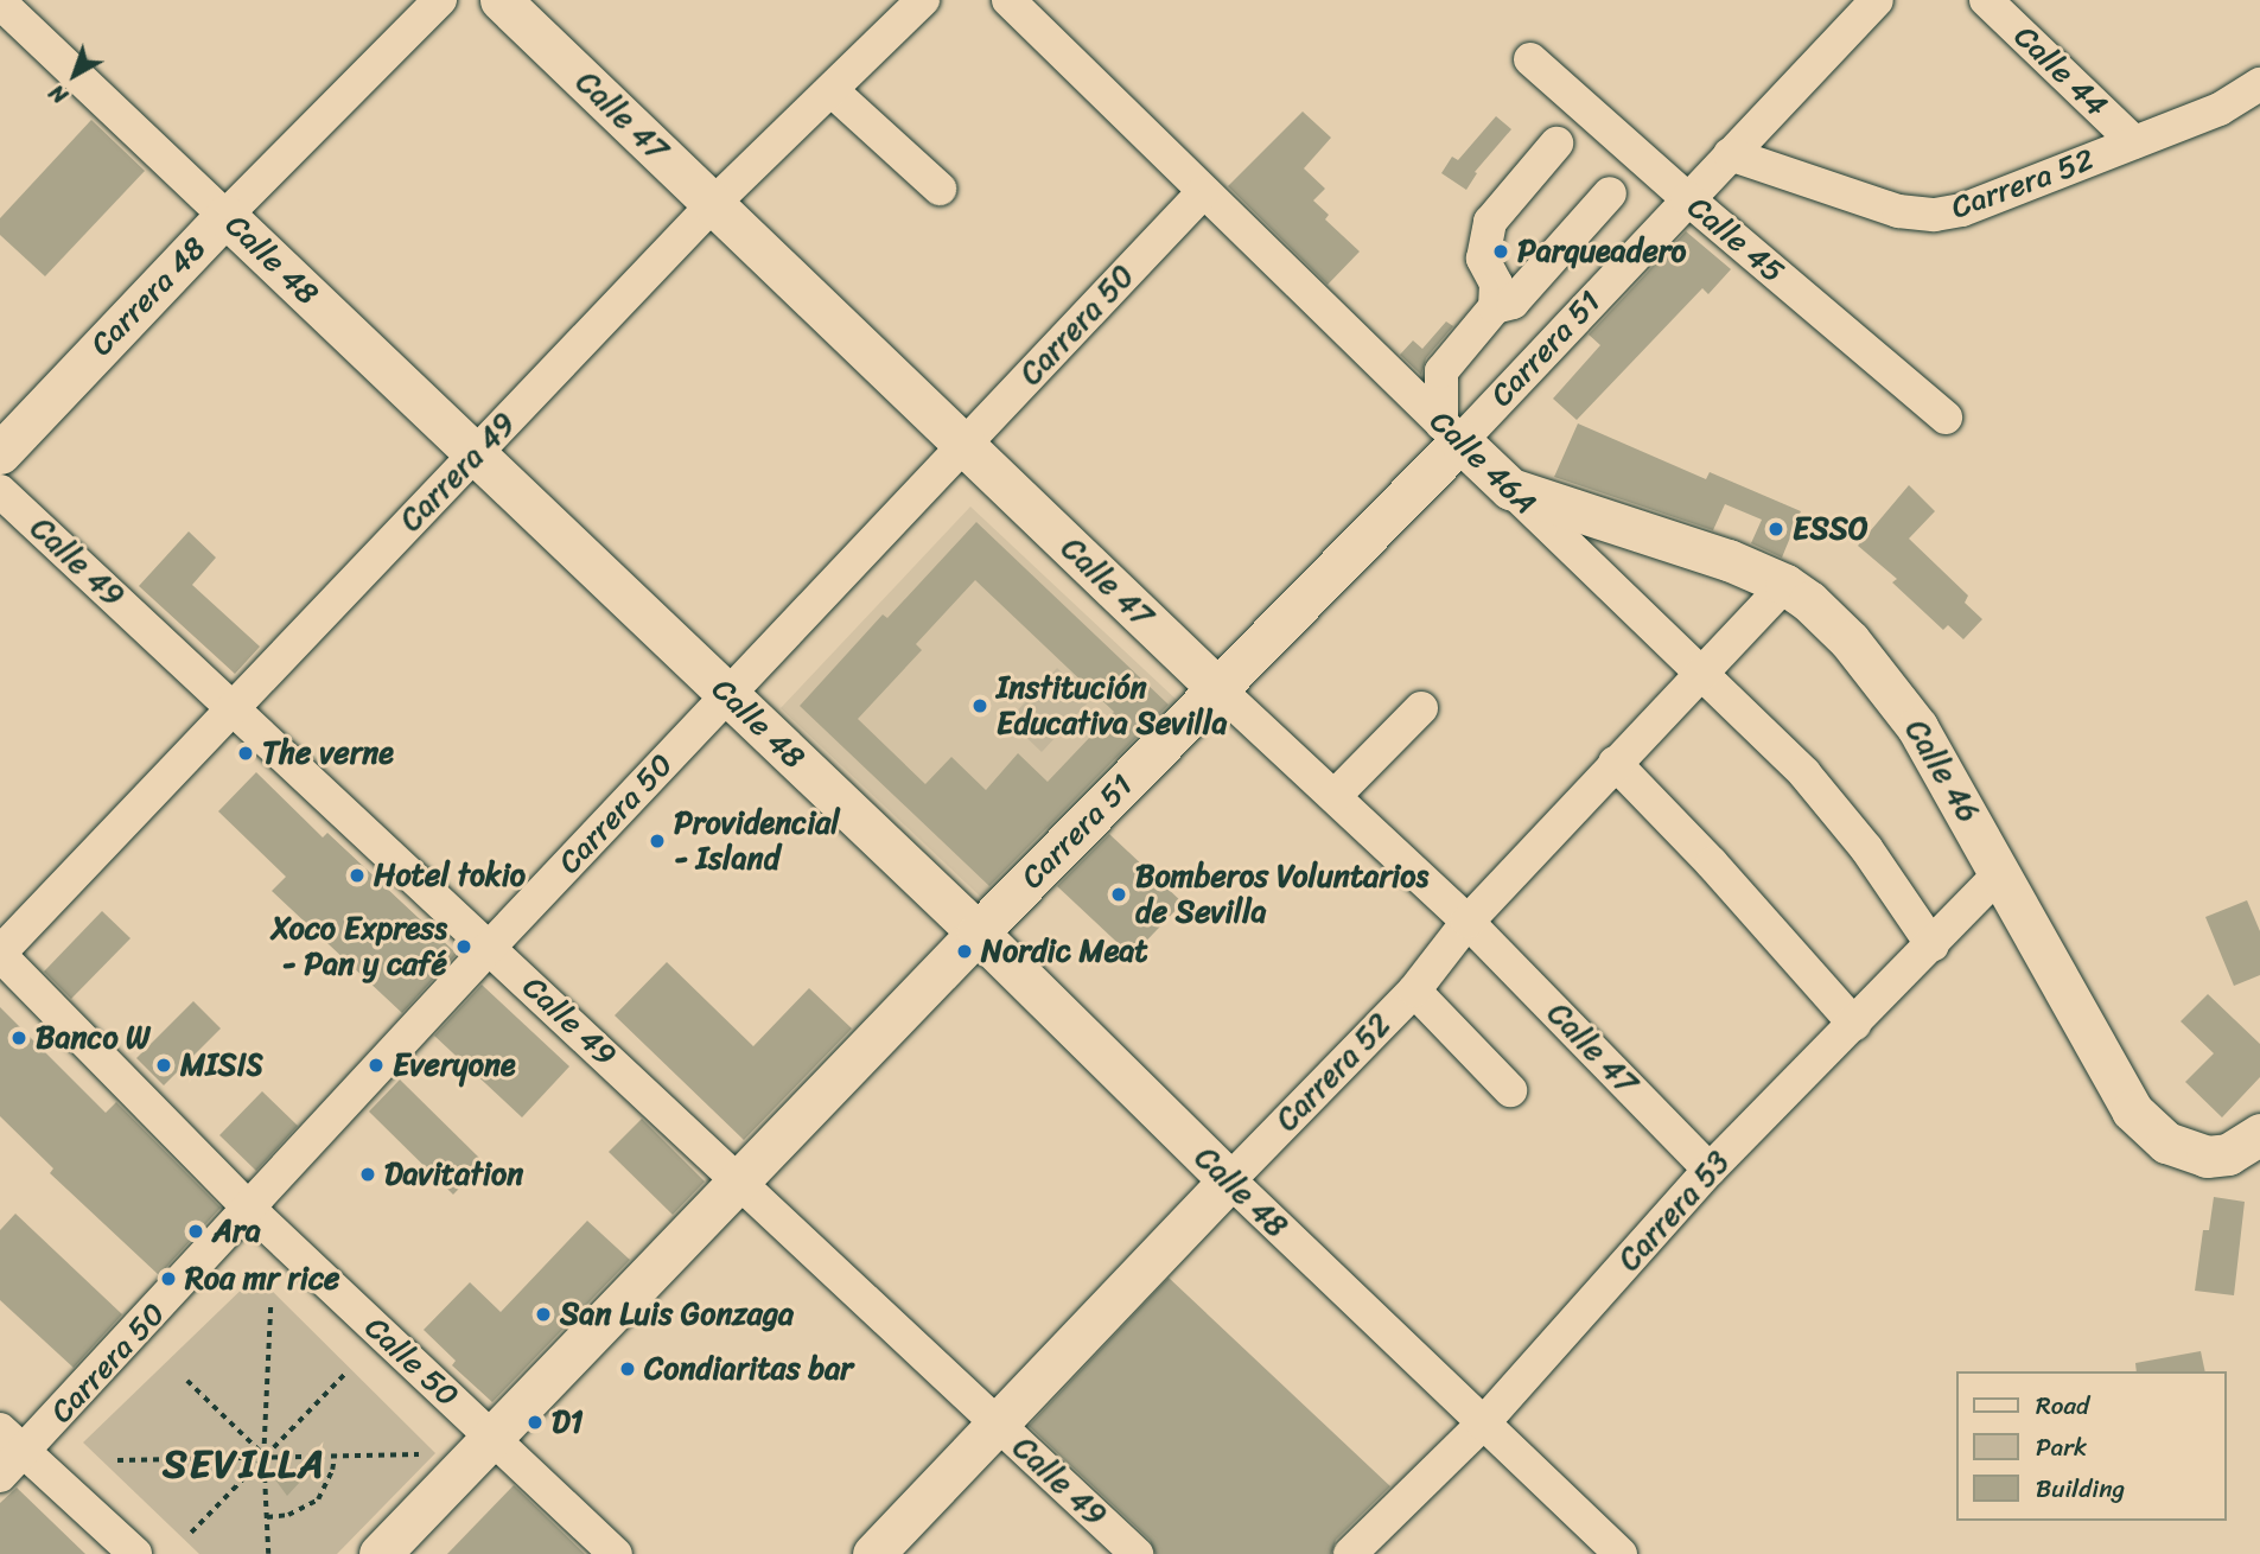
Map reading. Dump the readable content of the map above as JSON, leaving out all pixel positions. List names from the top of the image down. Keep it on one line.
{"streets":{"main road":["Calle 47","Carrera 52","Calle 48","Carrera 48","Carrera 51","Calle 46A","Calle 46"],"street":["Calle 44","Calle 45","Carrera 50","Carrera 49","Calle 49","Carrera 53","Calle 50"]},"crossings":[["Calle 44","Carrera 52"],["Calle 47","Carrera 52"],["Calle 47","Carrera 50"],["Calle 47","Carrera 51"],["Calle 47","Carrera 49"],["Calle 47","Carrera 53"],["Carrera 52","Calle 48"],["Carrera 52","Carrera 51"],["Carrera 52","Calle 46A"],["Carrera 52","Calle 49"],["Carrera 52","Calle 46"],["Calle 45","Carrera 51"],["Calle 48","Carrera 48"],["Calle 48","Carrera 50"],["Calle 48","Carrera 51"],["Calle 48","Carrera 49"],["Calle 48","Carrera 53"],["Carrera 50","Calle 46A"],["Carrera 50","Calle 49"],["Carrera 50","Calle 50"],["Carrera 51","Calle 46A"],["Carrera 51","Calle 49"],["Carrera 51","Calle 50"],["Calle 46A","Calle 46"],["Calle 46A","Carrera 53"],["Carrera 49","Calle 49"],["Carrera 49","Calle 50"],["Calle 46","Carrera 53"]],"districts":["SEVILLA"],"places":["Parqueadero","ESSO","Institución Educativa Sevilla","The verne","Providencial - Island","Hotel tokio","Bomberos Voluntarios de Sevilla","Xoco Express - Pan y café","Nordic Meat","Banco W","MISIS","Everyone","Davitation","Ara","Roa mr rice","San Luis Gonzaga","Condiaritas bar","D1"],"legend":["Road","Park","Building"],"north":"bottom left"}
